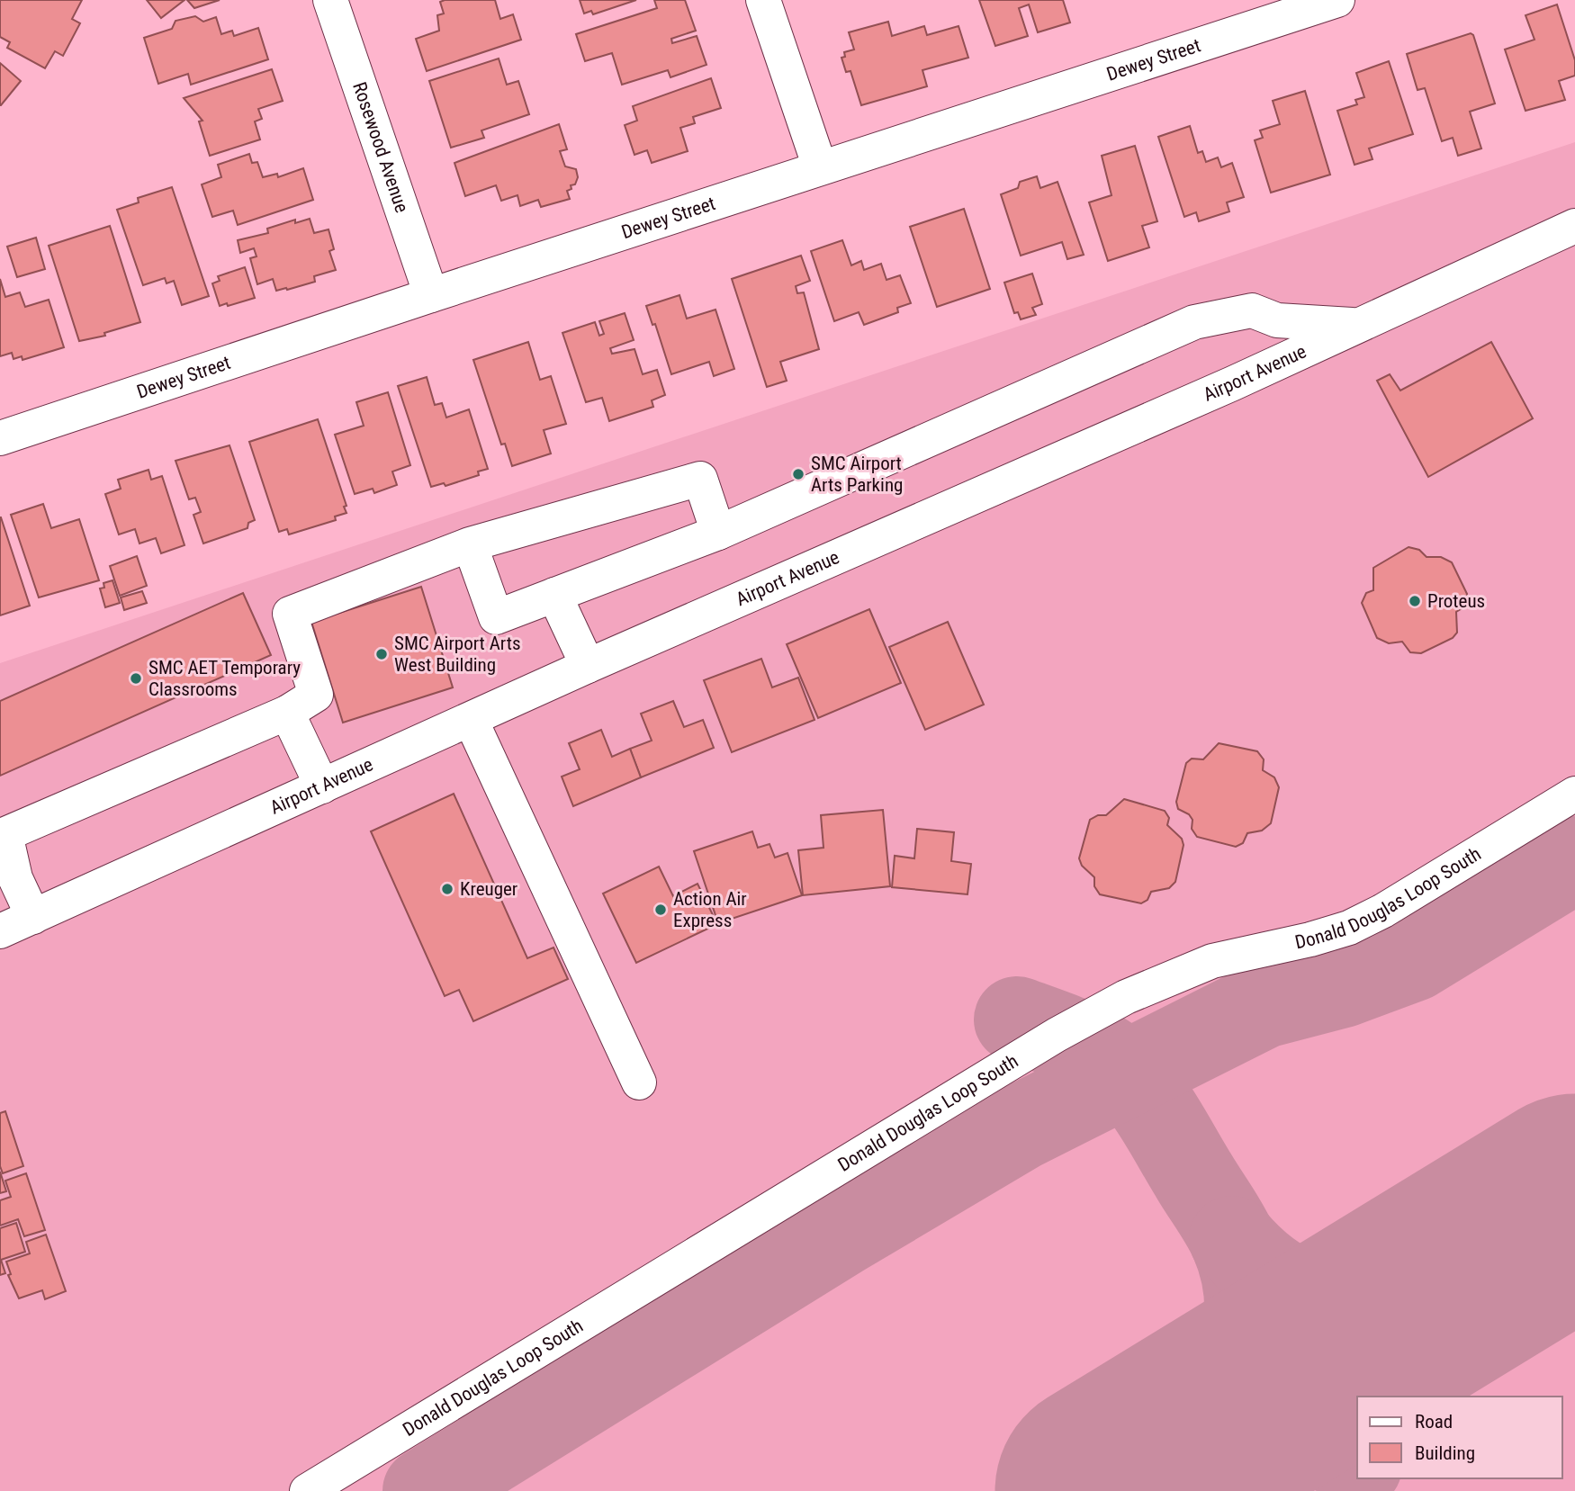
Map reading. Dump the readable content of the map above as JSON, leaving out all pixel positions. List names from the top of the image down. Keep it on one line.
{"streets":{"street":["Dewey Street","Rosewood Avenue","Airport Avenue","Donald Douglas Loop South"]},"crossings":[["Dewey Street","Rosewood Avenue"]],"places":["SMC Airport Arts Parking","Proteus","SMC Airport Arts West Building","SMC AET Temporary Classrooms","Kreuger","Action Air Express"],"legend":["Road","Building"]}
